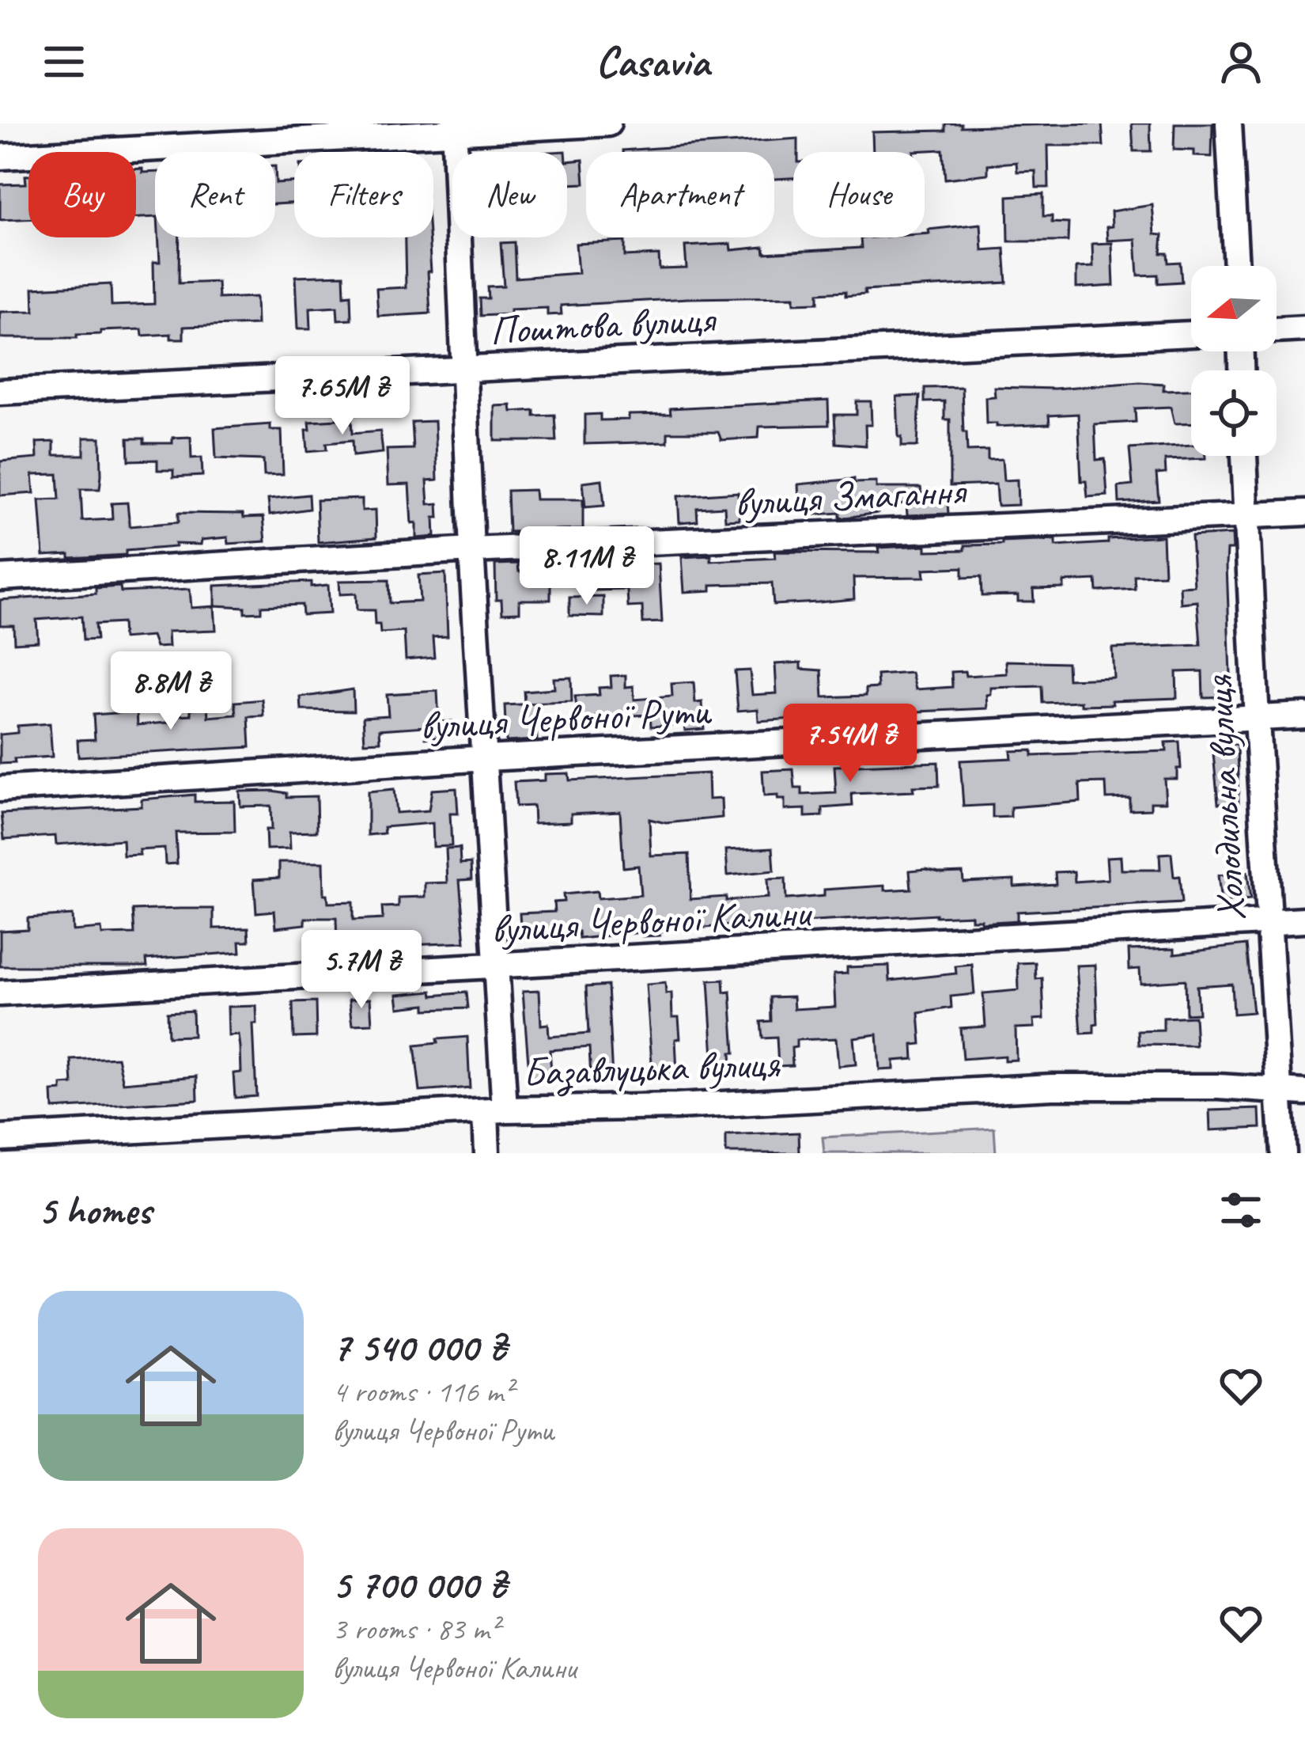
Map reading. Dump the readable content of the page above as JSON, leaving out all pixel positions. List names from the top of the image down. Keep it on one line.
{"streets":{"street":["Поштова вулиця","вулиця Змагання","вулиця Червоної Рути","Холодильна вулиця","вулиця Червоної Калини","Базавлуцька вулиця"]},"crossings":[["вулиця Змагання","Холодильна вулиця"],["вулиця Червоної Рути","Холодильна вулиця"],["Холодильна вулиця","вулиця Червоної Калини"],["Холодильна вулиця","Базавлуцька вулиця"]],"north":"left","page":{"header":"Casavia","chip":["Buy","Rent","Filters","New","Apartment","House"],"price":["7.65M ₴","8.11M ₴","8.8M ₴","7.54M ₴","5.7M ₴"],"heading":"5 homes","list":[{"name":"7 540 000 ₴","note":"4 rooms · 116 m² · вулиця Червоної Рути"},{"name":"5 700 000 ₴","note":"3 rooms · 83 m² · вулиця Червоної Калини"}]}}
